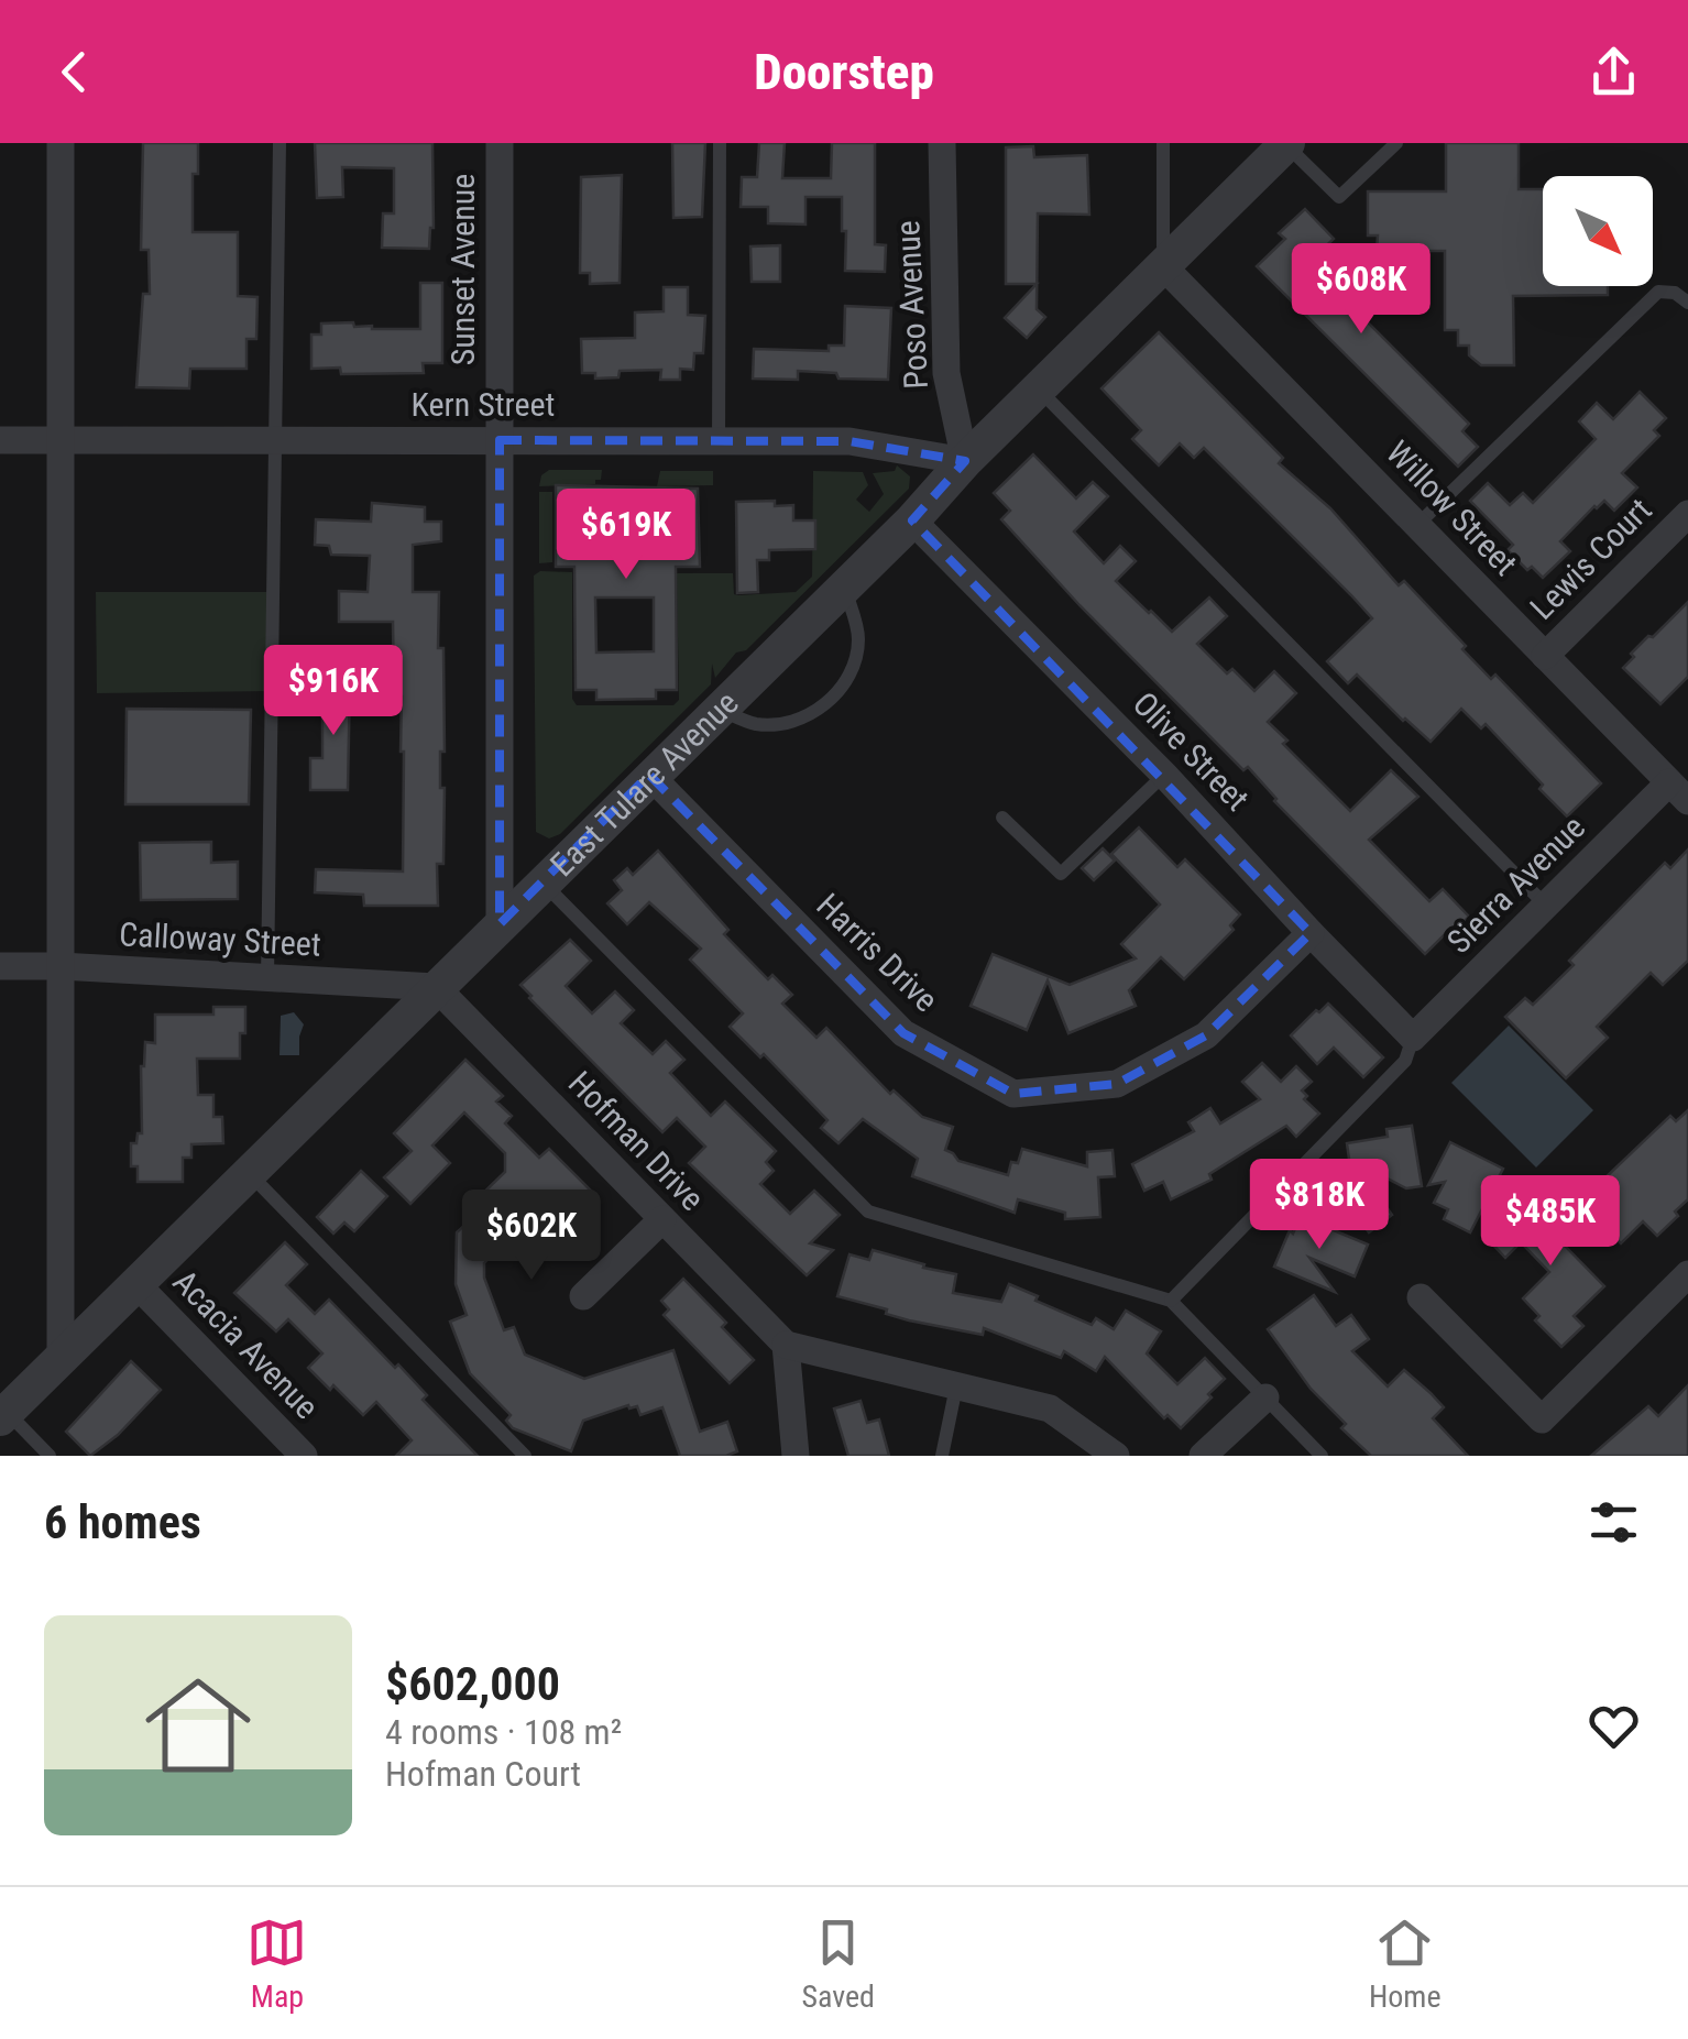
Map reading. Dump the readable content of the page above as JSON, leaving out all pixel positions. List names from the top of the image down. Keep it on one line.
{"streets":{"street":["Sunset Avenue","Poso Avenue","Kern Street","Willow Street","Lewis Court","Olive Street","East Tulare Avenue","Sierra Avenue","Calloway Street","Harris Drive","Hofman Drive","Acacia Avenue"]},"crossings":[["Sunset Avenue","Kern Street"],["Sunset Avenue","East Tulare Avenue"],["Poso Avenue","Kern Street"],["Poso Avenue","East Tulare Avenue"],["Kern Street","East Tulare Avenue"],["Willow Street","Lewis Court"],["Willow Street","East Tulare Avenue"],["Willow Street","Sierra Avenue"],["Olive Street","East Tulare Avenue"],["Olive Street","Sierra Avenue"],["Olive Street","Harris Drive"],["East Tulare Avenue","Calloway Street"],["East Tulare Avenue","Harris Drive"],["East Tulare Avenue","Hofman Drive"],["East Tulare Avenue","Acacia Avenue"],["Calloway Street","Hofman Drive"]],"north":"bottom right","page":{"header":"Doorstep","price":["$608K","$619K","$916K","$818K","$485K","$602K"],"heading":"6 homes","list":[{"name":"$602,000","note":"4 rooms · 108 m² · Hofman Court"}],"tabs":["Map","Saved","Home"]}}
